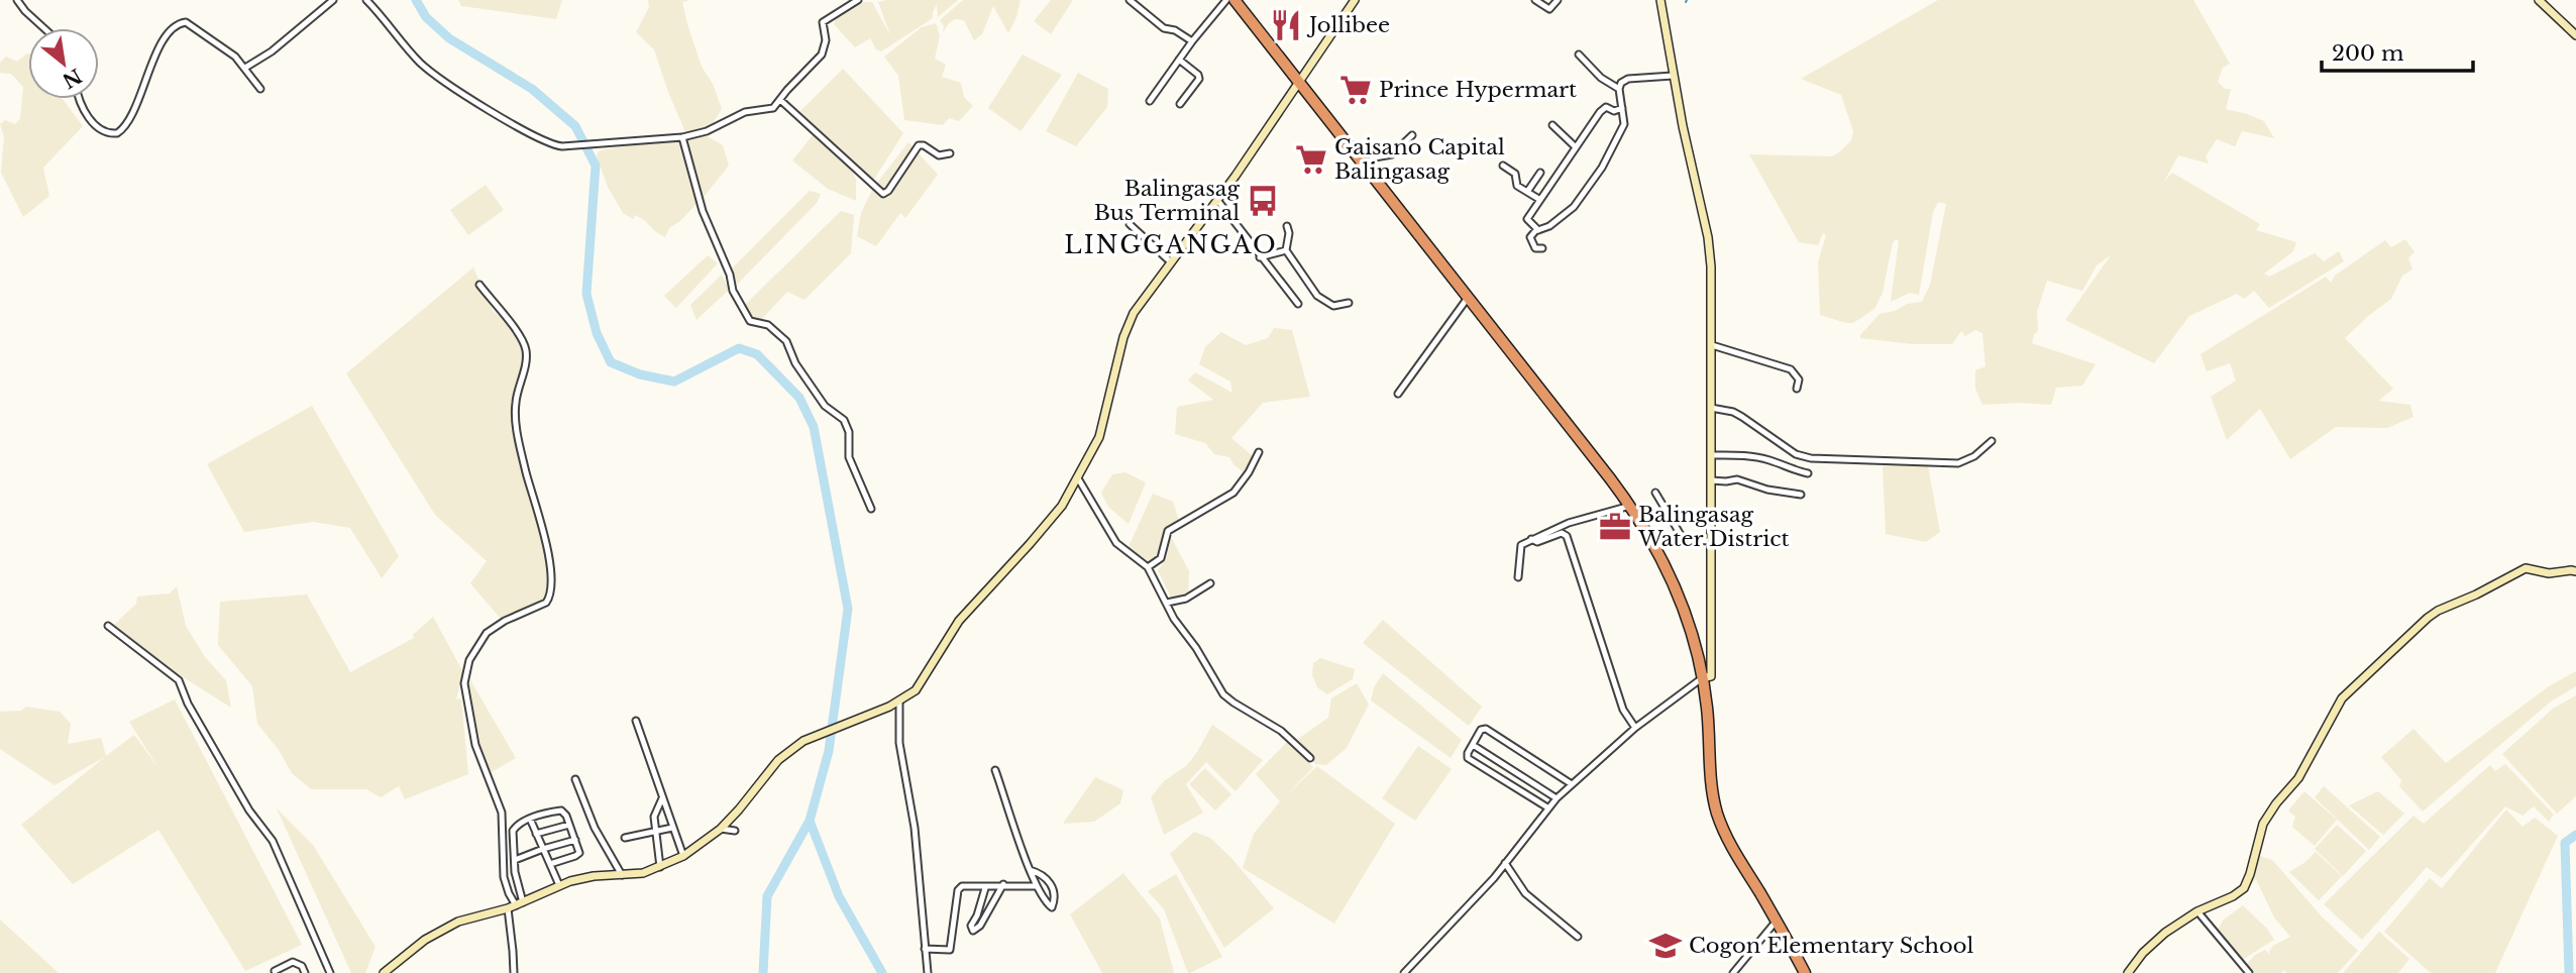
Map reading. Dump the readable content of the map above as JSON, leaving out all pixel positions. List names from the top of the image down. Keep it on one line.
{"districts":["LINGGANGAO"],"places":{"restaurant":["Jollibee"],"supermarket":["Prince Hypermart","Gaisano Capital Balingasag"],"bus stop":["Balingasag Bus Terminal"],"office":["Balingasag Water District"],"school or university":["Cogon Elementary School"]},"scale_bar":"200 m","north":"bottom right"}
